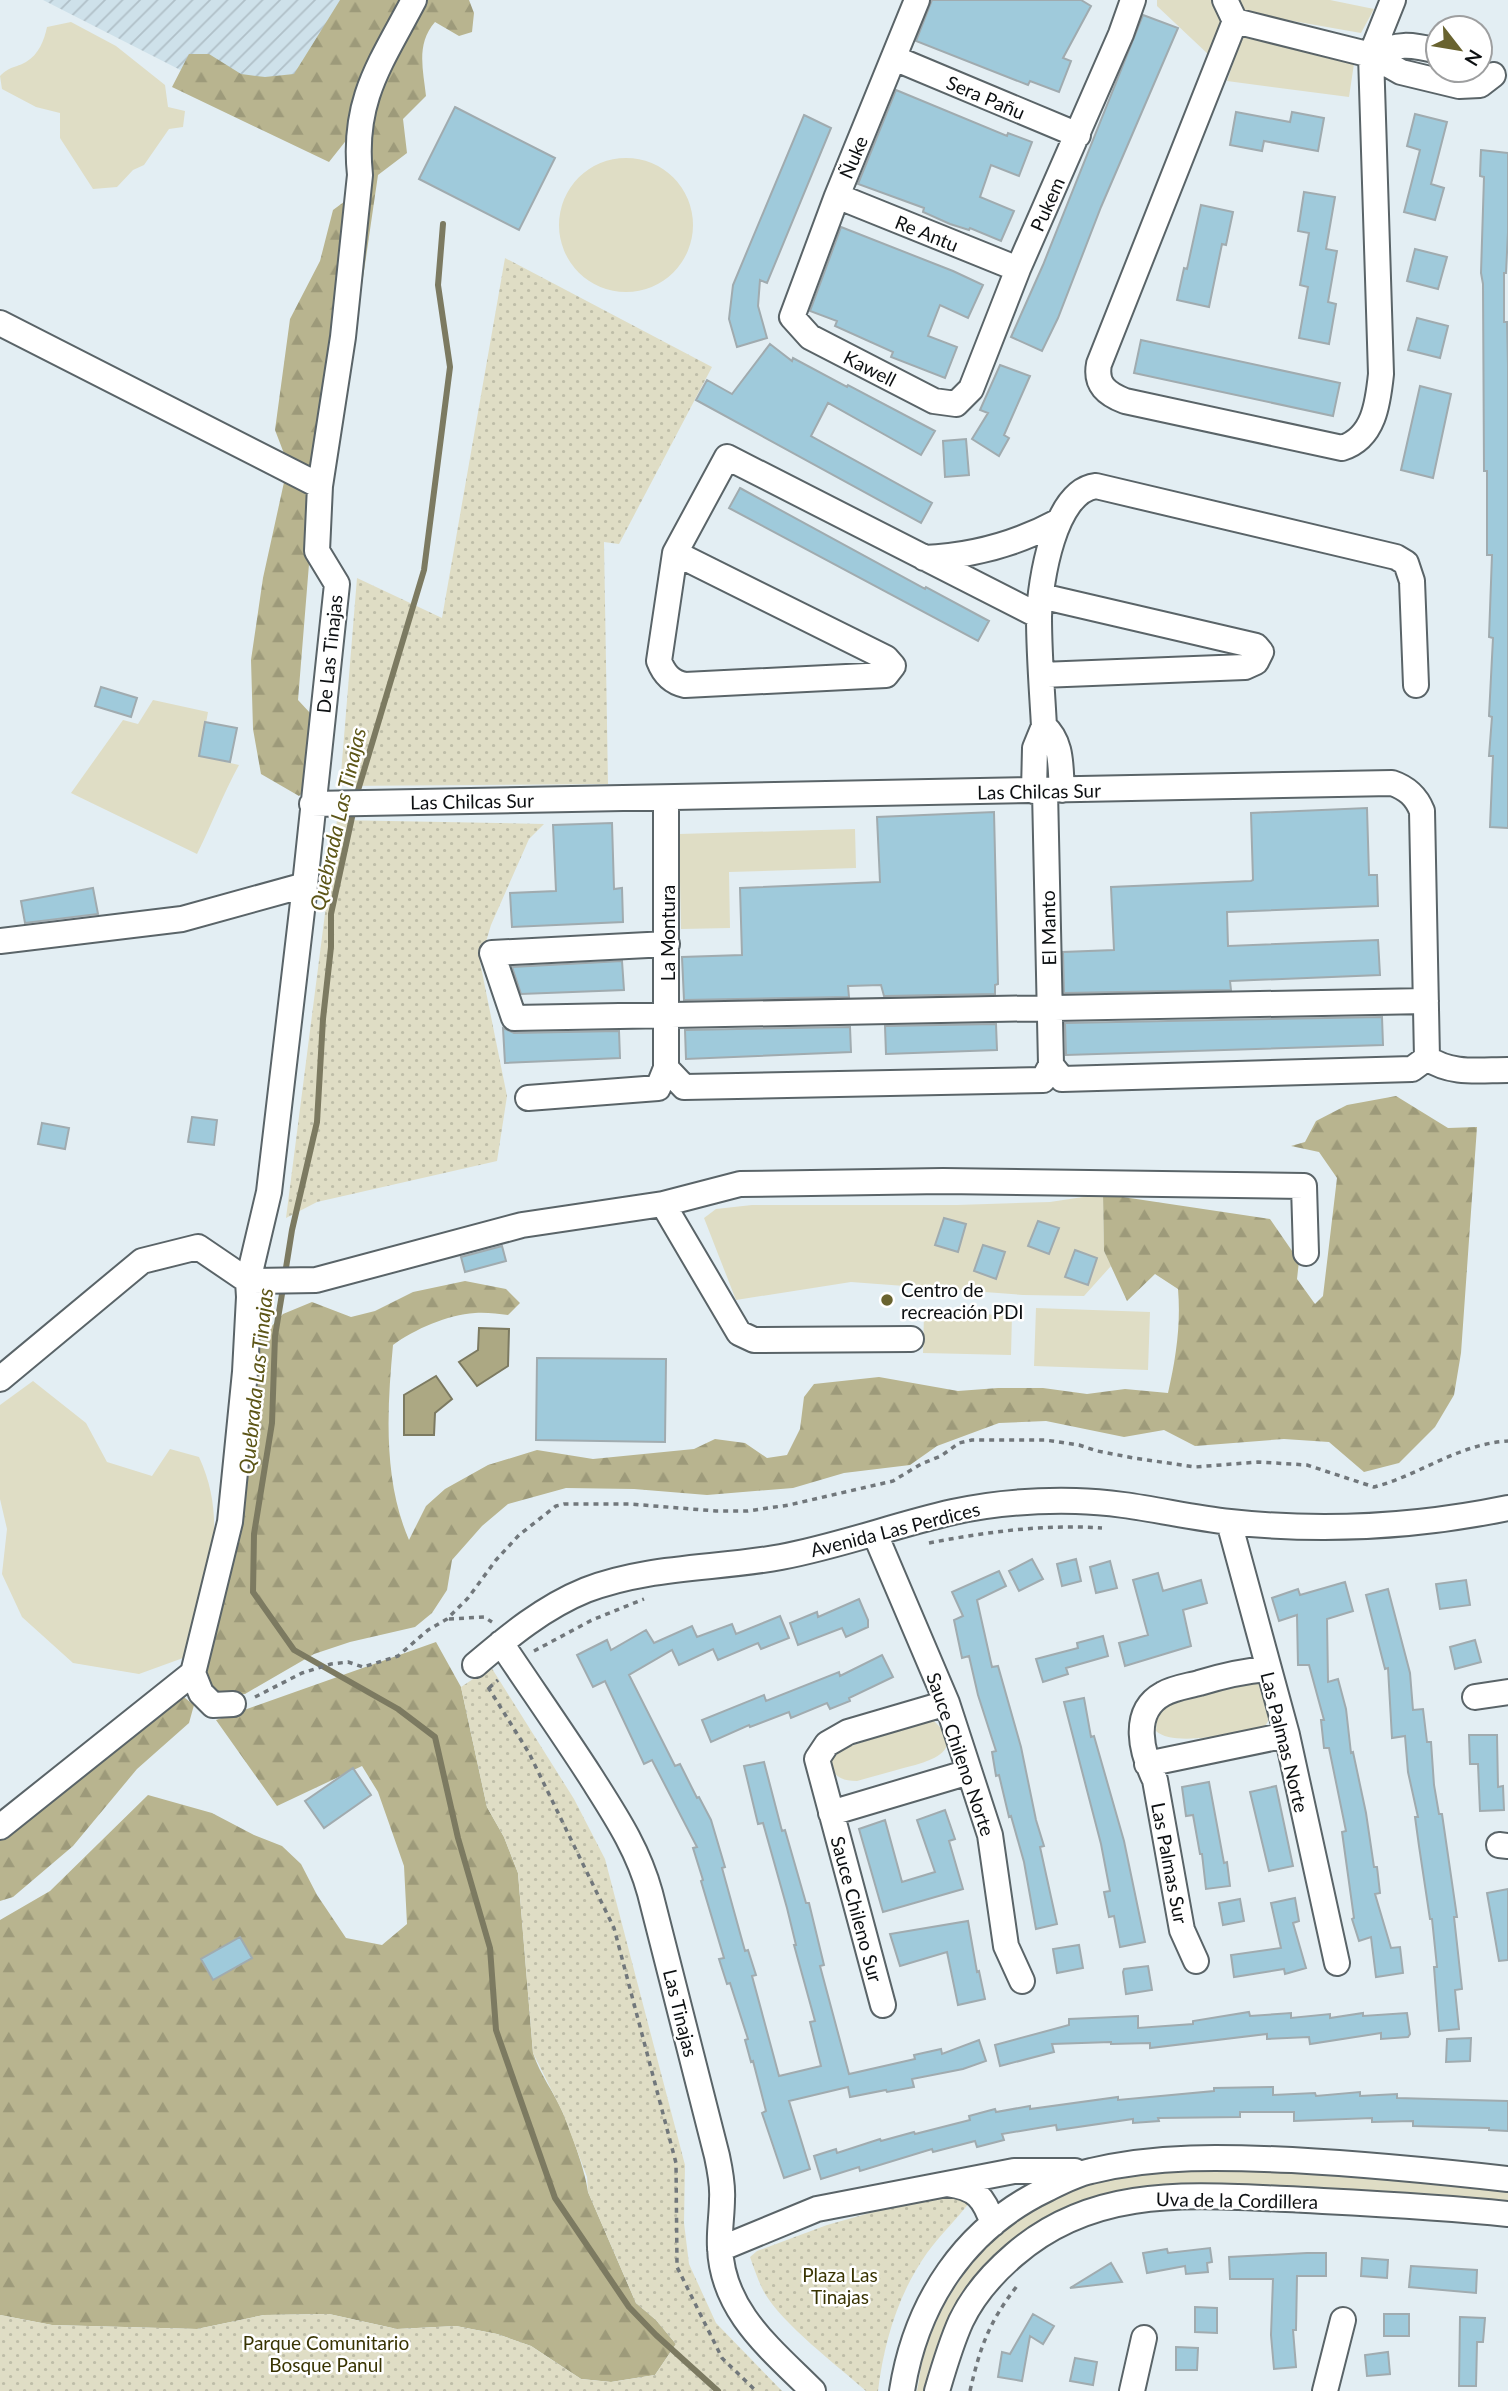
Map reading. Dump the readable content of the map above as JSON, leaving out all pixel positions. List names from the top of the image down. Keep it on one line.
{"streets":{"street":["Sera Pañu","Ñuke","Pukem","Re Antu","Kawell","De Las Tinajas","Las Chilcas Sur","El Manto","La Montura","Avenida Las Perdices","Las Palmas Norte","Sauce Chileno Norte","Las Palmas Sur","Sauce Chileno Sur","Las Tinajas","Uva de la Cordillera"]},"crossings":[["Sera Pañu","Ñuke"],["Sera Pañu","Pukem"],["Ñuke","Re Antu"],["Ñuke","Kawell"],["Pukem","Re Antu"],["Pukem","Kawell"],["De Las Tinajas","Las Chilcas Sur"],["Las Chilcas Sur","El Manto"],["Las Chilcas Sur","La Montura"],["Avenida Las Perdices","Las Palmas Norte"],["Avenida Las Perdices","Sauce Chileno Norte"],["Avenida Las Perdices","Las Tinajas"],["Las Palmas Norte","Las Palmas Sur"],["Sauce Chileno Norte","Sauce Chileno Sur"],["Las Tinajas","Uva de la Cordillera"]],"water":["Quebrada Las Tinajas"],"parks":["Plaza Las Tinajas","Parque Comunitario Bosque Panul"],"places":["Centro de recreación PDI"],"north":"bottom right"}
